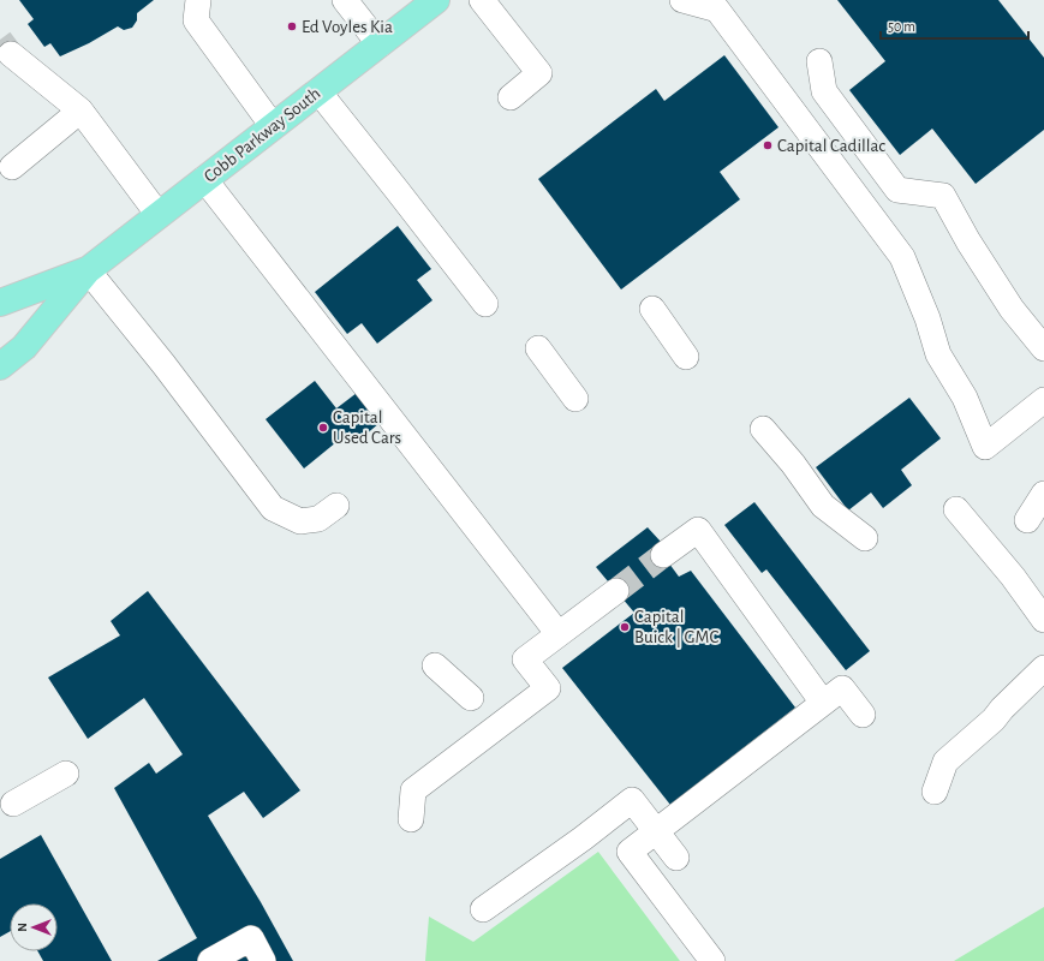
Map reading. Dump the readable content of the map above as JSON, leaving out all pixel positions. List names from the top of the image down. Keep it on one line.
{"streets":{"main road":["Cobb Parkway South"]},"places":["Ed Voyles Kia","Capital Cadillac","Capital Used Cars","Capital Buick | GMC"],"scale_bar":"50 m","north":"left"}
